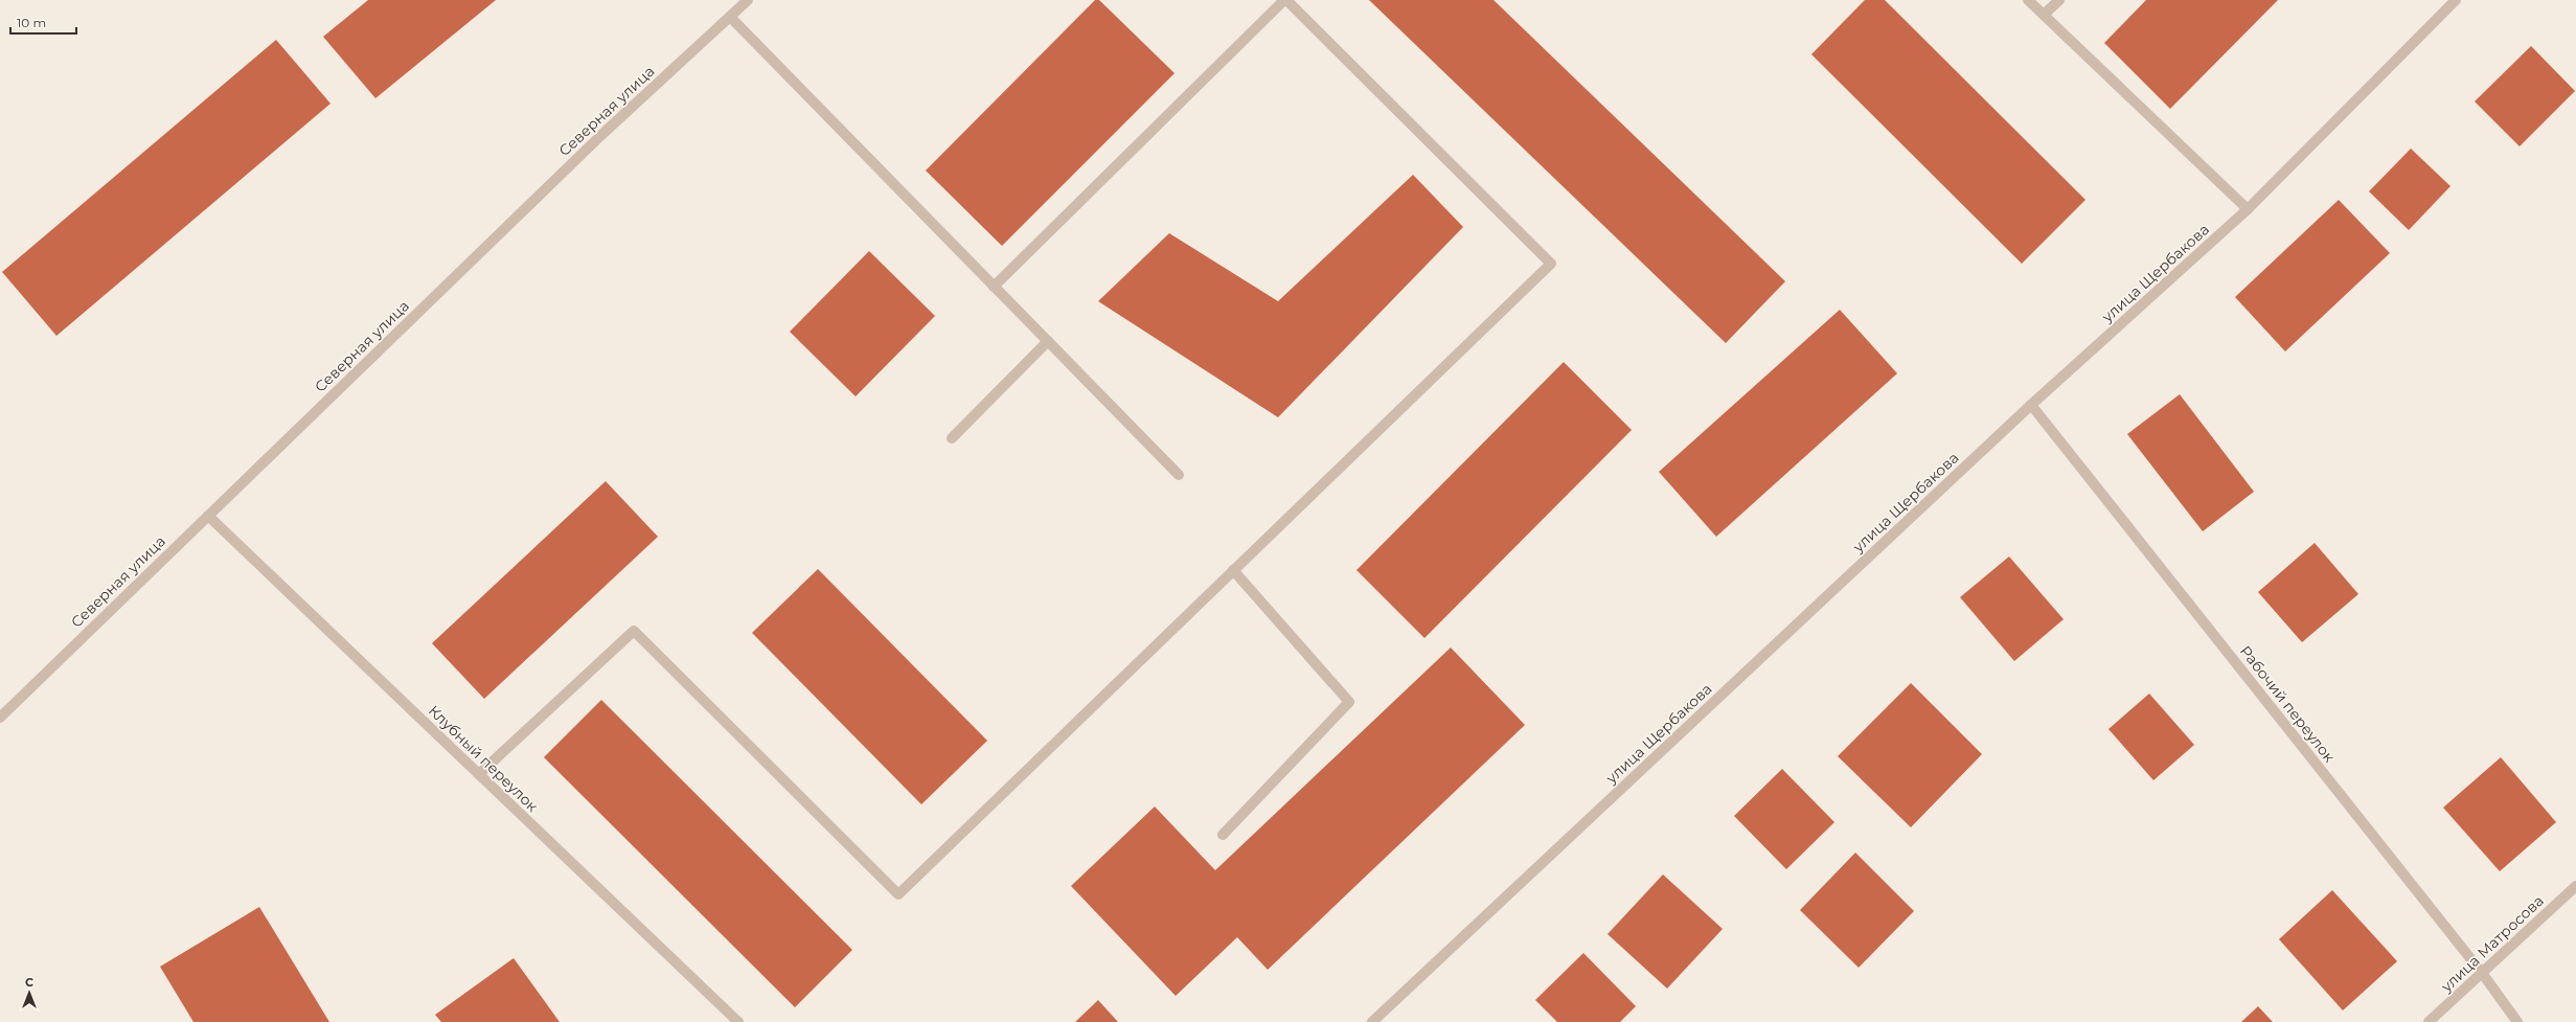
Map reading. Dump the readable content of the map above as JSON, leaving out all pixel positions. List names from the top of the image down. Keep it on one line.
{"streets":{"street":["Северная улица","улица Щербакова","Рабочий переулок","Клубный переулок","улица Матросова"]},"crossings":[["Северная улица","Клубный переулок"],["улица Щербакова","Рабочий переулок"],["Рабочий переулок","улица Матросова"]],"scale_bar":"10 m","north":"top"}
